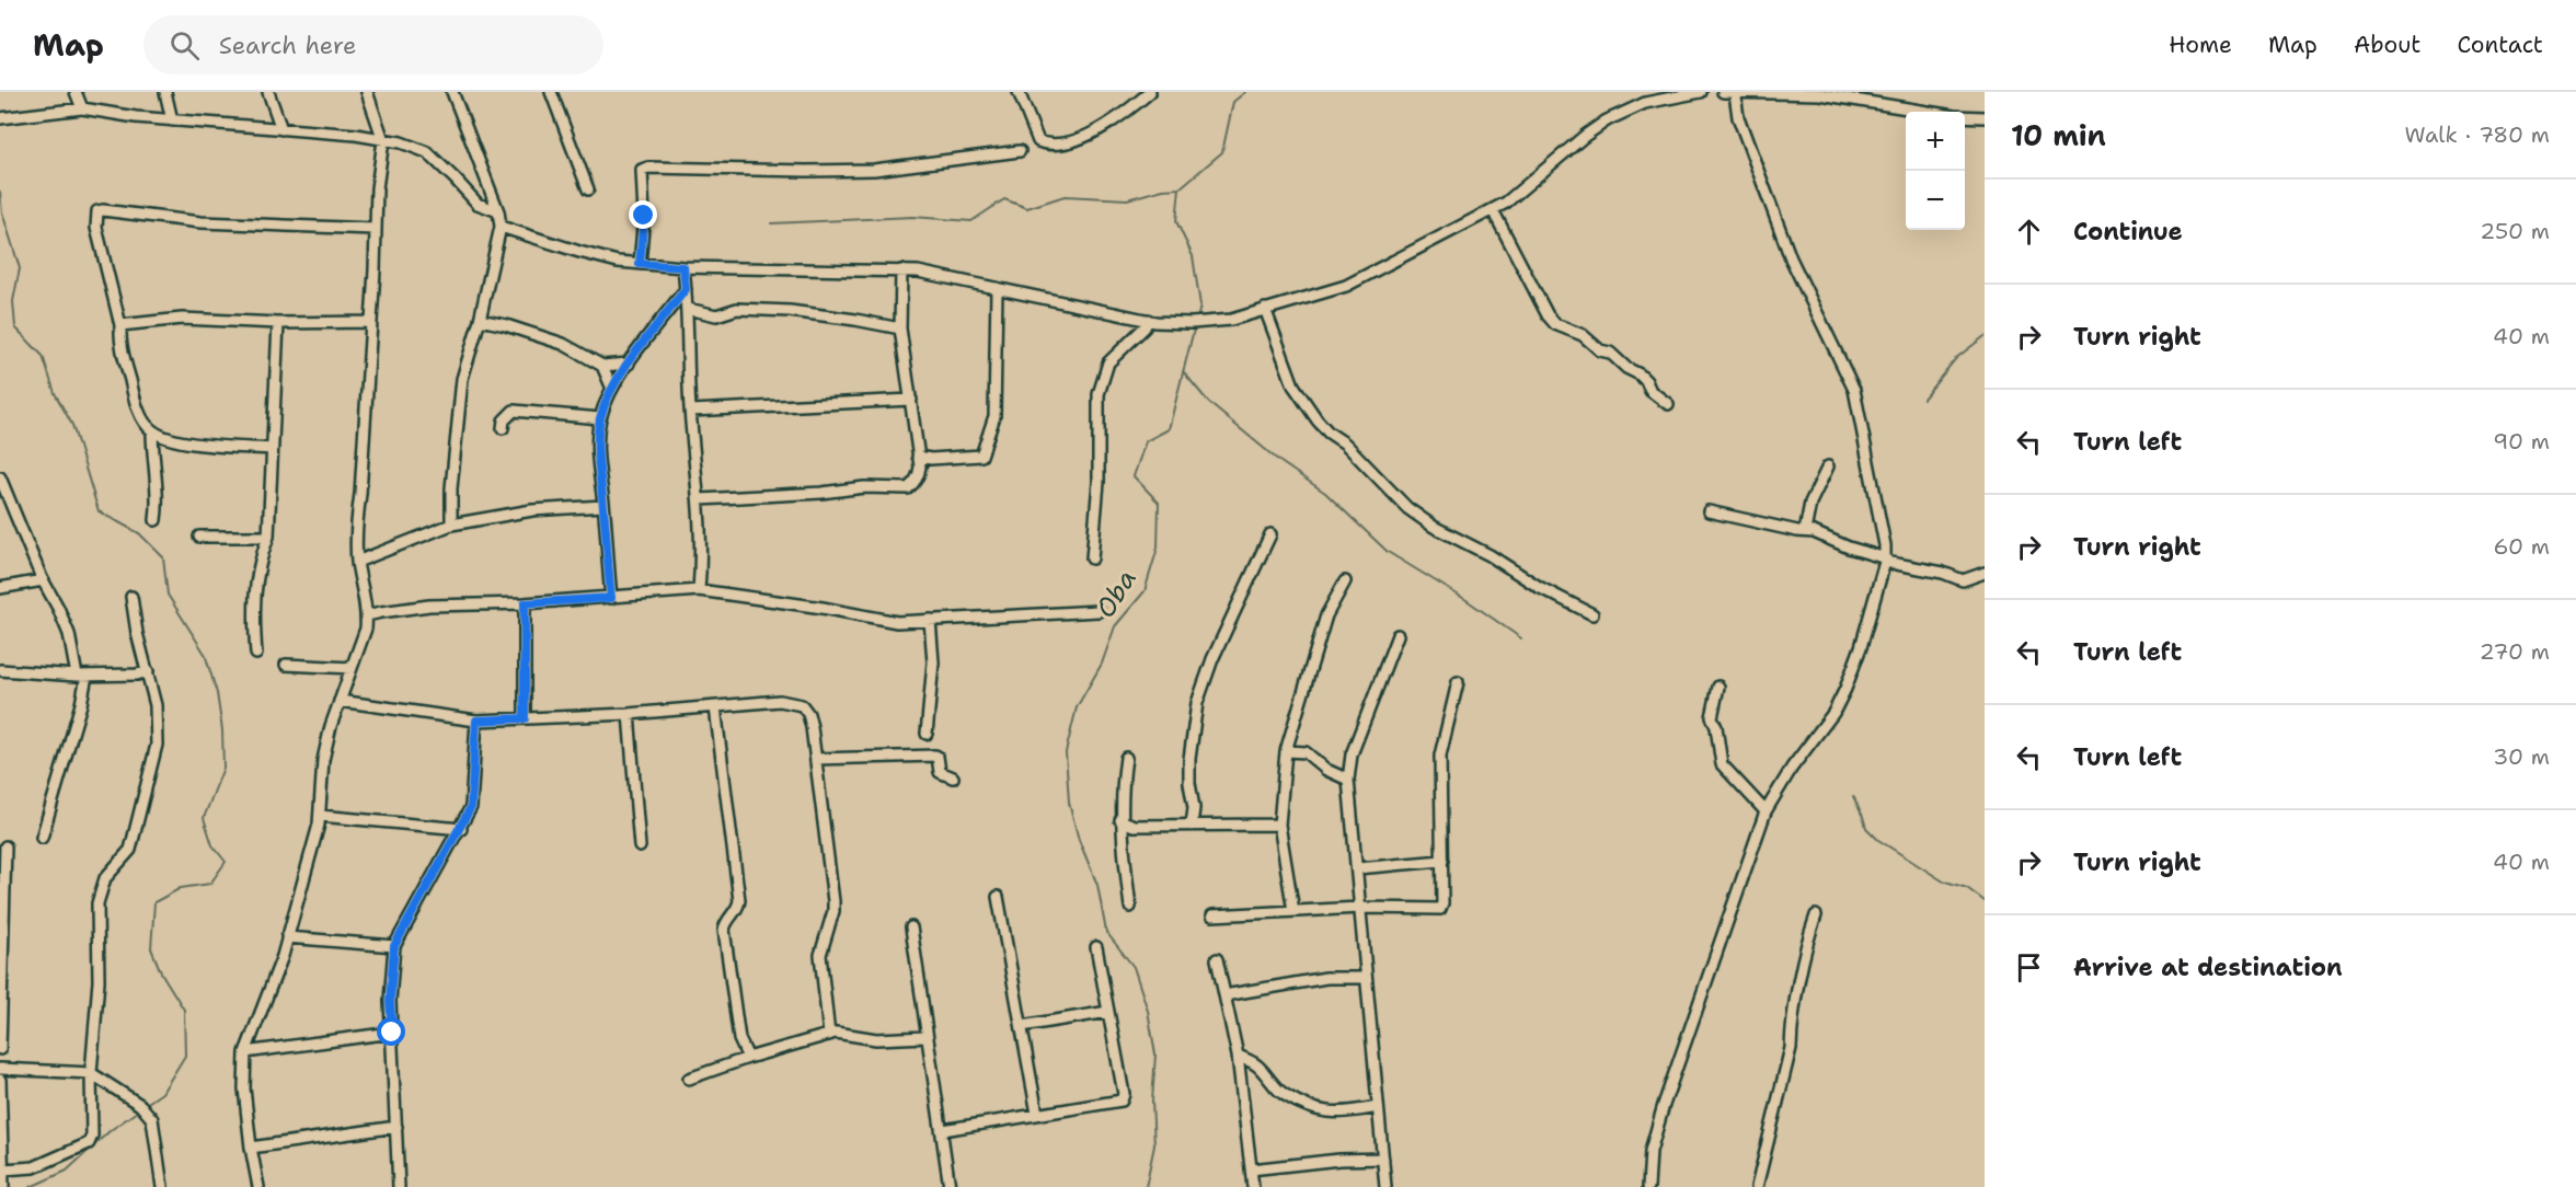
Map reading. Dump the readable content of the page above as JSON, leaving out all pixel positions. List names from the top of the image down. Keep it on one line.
{"water":["Oba"],"page":{"header":"Map","search":"Search here","nav":["Home","Map","About","Contact"],"heading":["10 min","Walk · 780 m"],"map_buttons":["+","−"],"list":[["Continue","250 m"],["Turn right","40 m"],["Turn left","90 m"],["Turn right","60 m"],["Turn left","270 m"],["Turn left","30 m"],["Turn right","40 m"],"Arrive at destination"]}}
